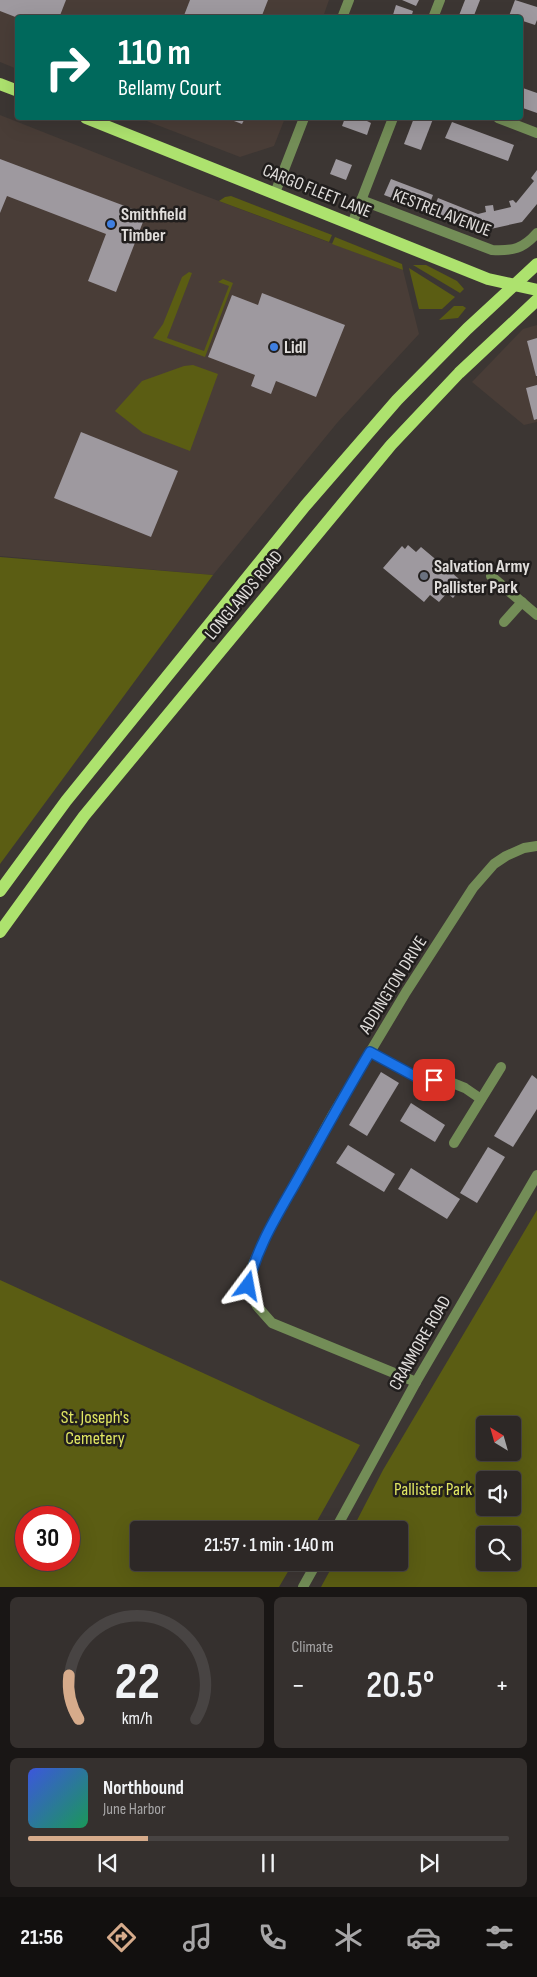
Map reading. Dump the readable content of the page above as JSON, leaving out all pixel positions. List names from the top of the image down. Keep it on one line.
{"streets":{"main road":["CARGO FLEET LANE","LONGLANDS ROAD"],"street":["KESTREL AVENUE","ADDINGTON DRIVE","CRANMORE ROAD"]},"crossings":[["CARGO FLEET LANE","LONGLANDS ROAD"],["ADDINGTON DRIVE","CRANMORE ROAD"]],"parks":["St. Joseph's Cemetery","Pallister Park"],"places":["Smithfield Timber","Lidl","Salvation Army Pallister Park"],"north":"top left","page":{"turn":["110 m","Bellamy Court"],"limit":"30","trip":"21:57 · 1 min · 140 m","tile":"Climate","heat":["−","20.5°","+"],"song":["Northbound","June Harbor"],"tabs":"21:56","gauge":["22","km/h"]}}
